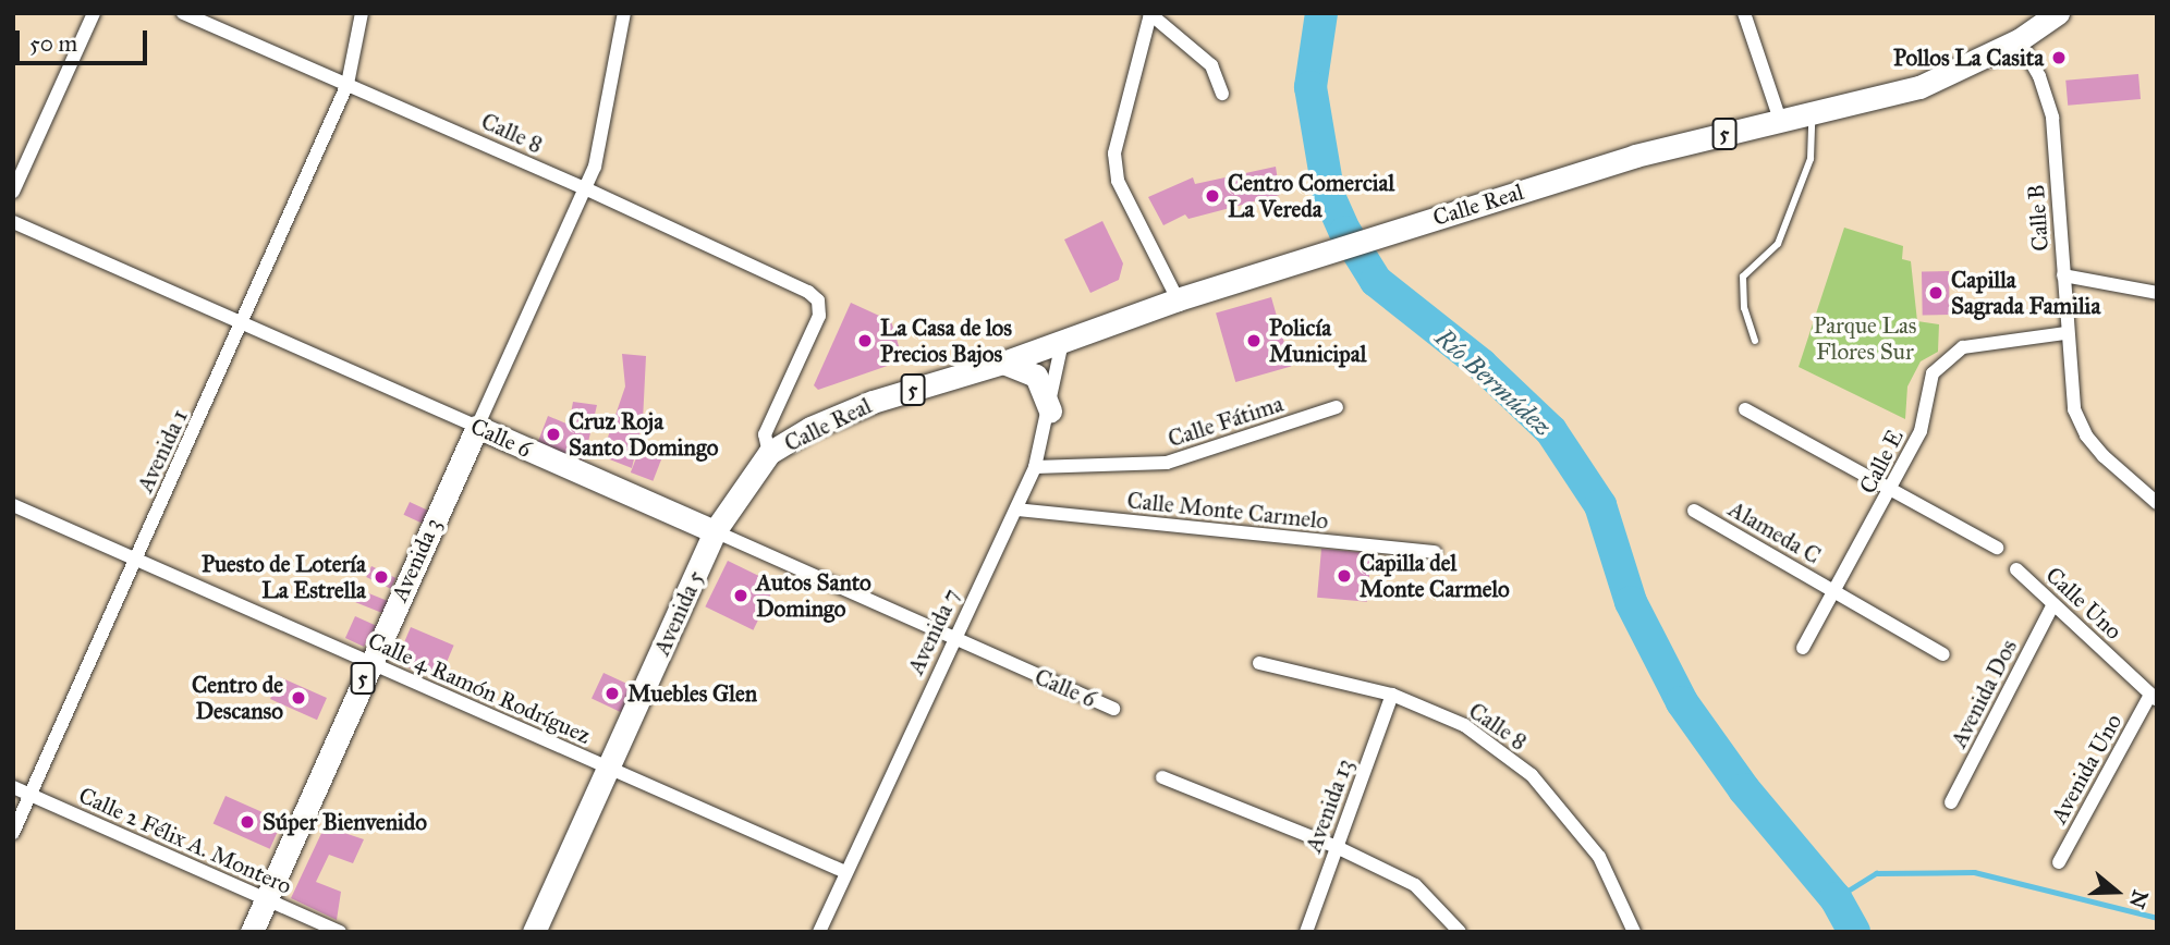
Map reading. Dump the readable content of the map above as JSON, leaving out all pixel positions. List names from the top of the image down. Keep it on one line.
{"streets":{"main road":["5","Calle Real","Calle 6","Avenida 3","Avenida 5"],"street":["Calle 8","Calle B","Calle Fátima","Avenida 1","Calle E","Calle Monte Carmelo","Alameda C","Calle Uno","Avenida 7","Calle 4 Ramón Rodríguez","Avenida Dos","Avenida Uno","Avenida 13","Calle 2 Félix A. Montero"]},"crossings":[["Calle 8","Avenida 1"],["Calle 8","Avenida 3"],["Calle 8","Avenida 5"],["Calle 8","Avenida 13"],["Calle Real","Calle B"],["Calle Real","Avenida 5"],["Calle Real","Avenida 7"],["Calle B","Calle E"],["Calle Fátima","Avenida 7"],["Calle 6","Avenida 1"],["Calle 6","Avenida 3"],["Calle 6","Avenida 5"],["Calle 6","Avenida 7"],["Avenida 1","Calle 4 Ramón Rodríguez"],["Avenida 1","Calle 2 Félix A. Montero"],["Calle E","Alameda C"],["Calle Monte Carmelo","Avenida 7"],["Avenida 3","Calle 4 Ramón Rodríguez"],["Avenida 3","Calle 2 Félix A. Montero"],["Calle Uno","Avenida Dos"],["Calle Uno","Avenida Uno"],["Avenida 5","Calle 4 Ramón Rodríguez"],["Avenida 7","Calle 4 Ramón Rodríguez"]],"water":["Río Bermúdez"],"parks":["Parque Las Flores Sur"],"places":["Pollos La Casita","Centro Comercial La Vereda","Capilla Sagrada Familia","La Casa de los Precios Bajos","Policía Municipal","Cruz Roja Santo Domingo","Capilla del Monte Carmelo","Puesto de Lotería La Estrella","Autos Santo Domingo","Muebles Glen","Centro de Descanso","Súper Bienvenido"],"scale_bar":"50 m","north":"right"}
